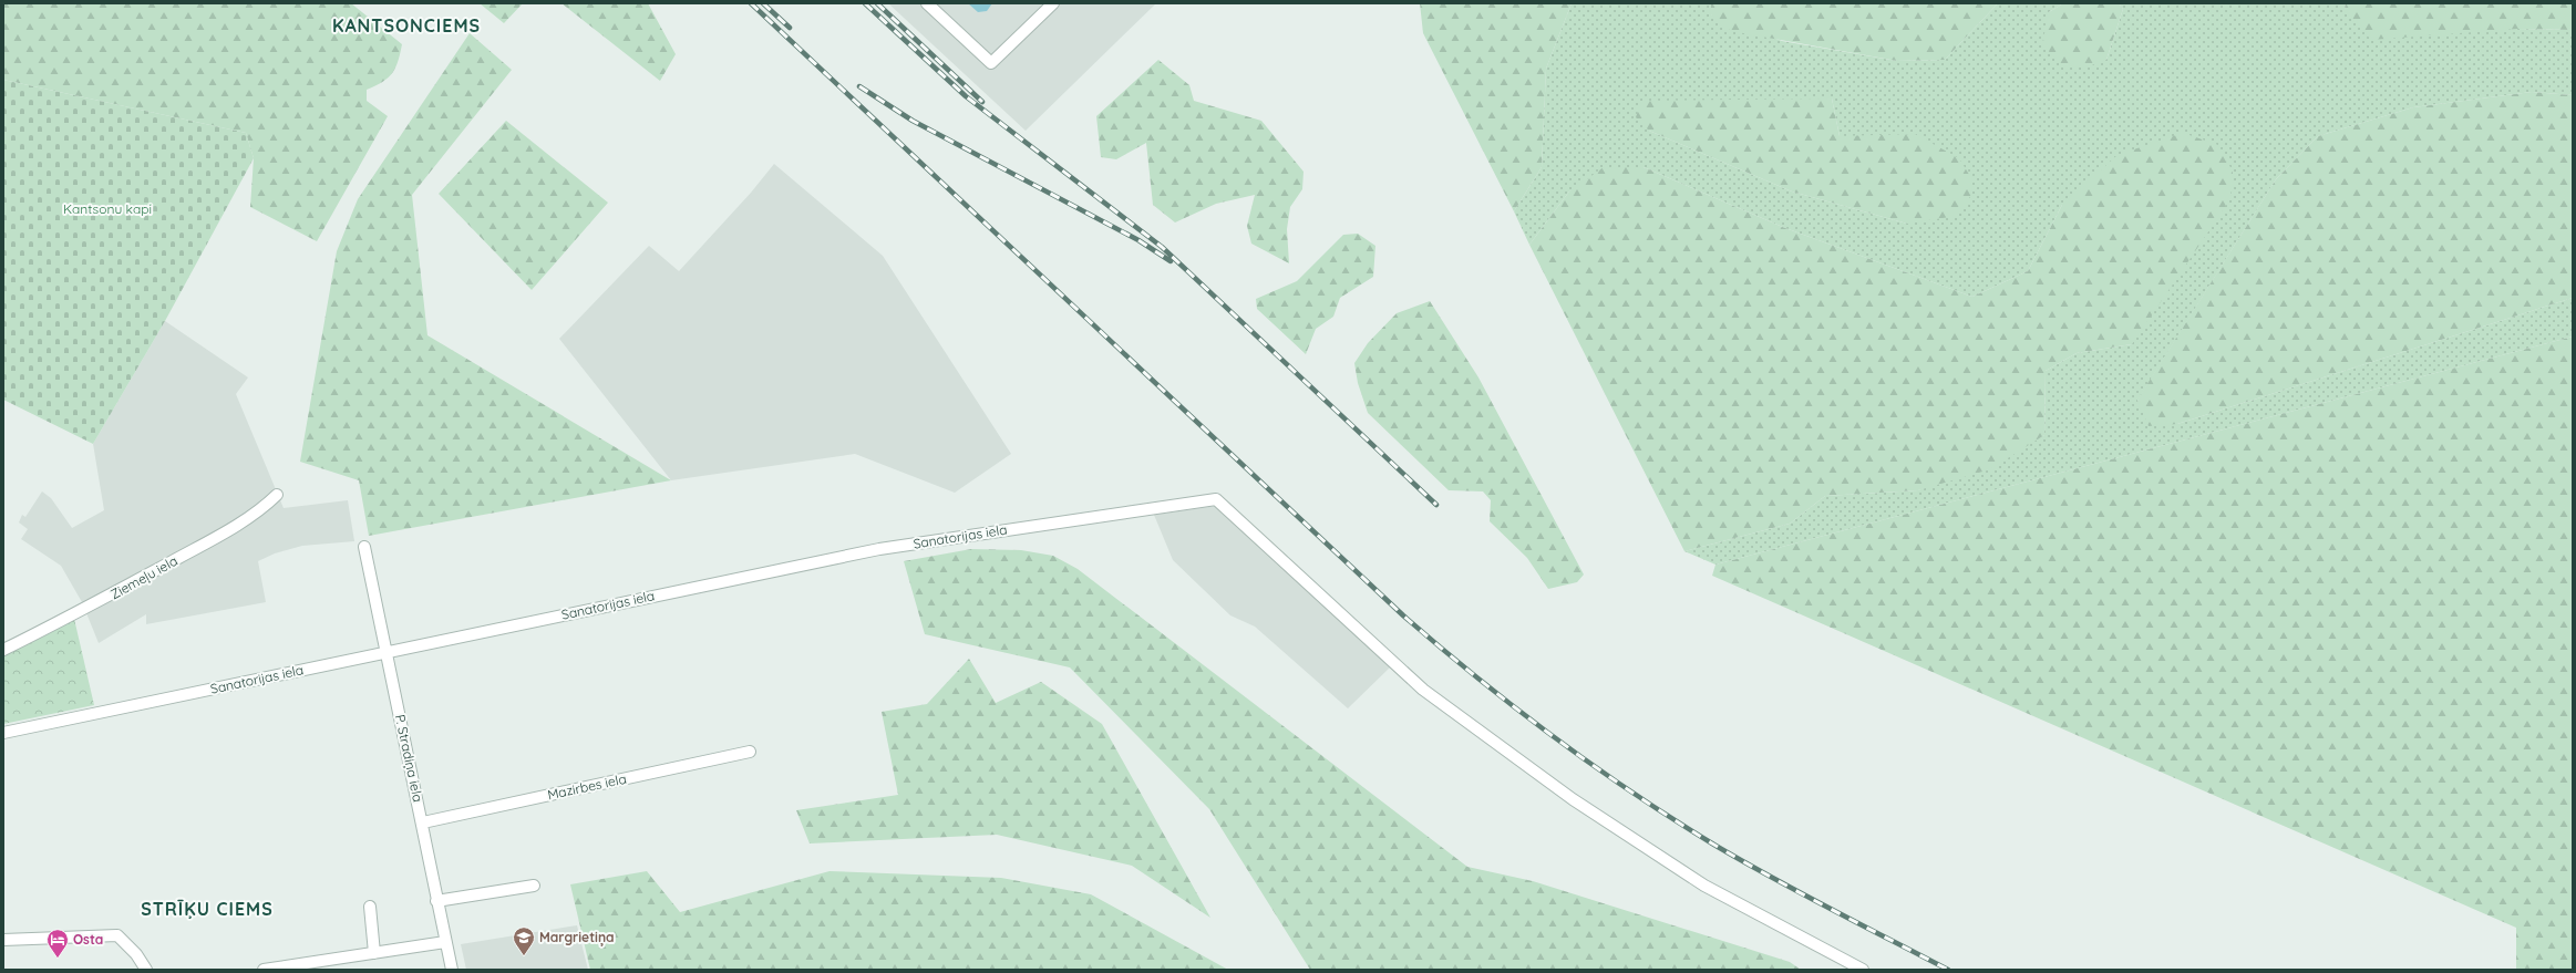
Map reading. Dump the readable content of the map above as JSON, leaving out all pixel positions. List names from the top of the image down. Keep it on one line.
{"streets":{"street":["Sanatorijas iela","Ziemeļu iela","P. Stradiņa iela","Mazirbes iela"]},"crossings":[["Sanatorijas iela","P. Stradiņa iela"],["P. Stradiņa iela","Mazirbes iela"]],"districts":["KANTSONCIEMS","STRĪĶU CIEMS"],"parks":["Kantsonu kapi"],"places":{"school or university":["Margrietiņa"],"hotel":["Osta"]}}
